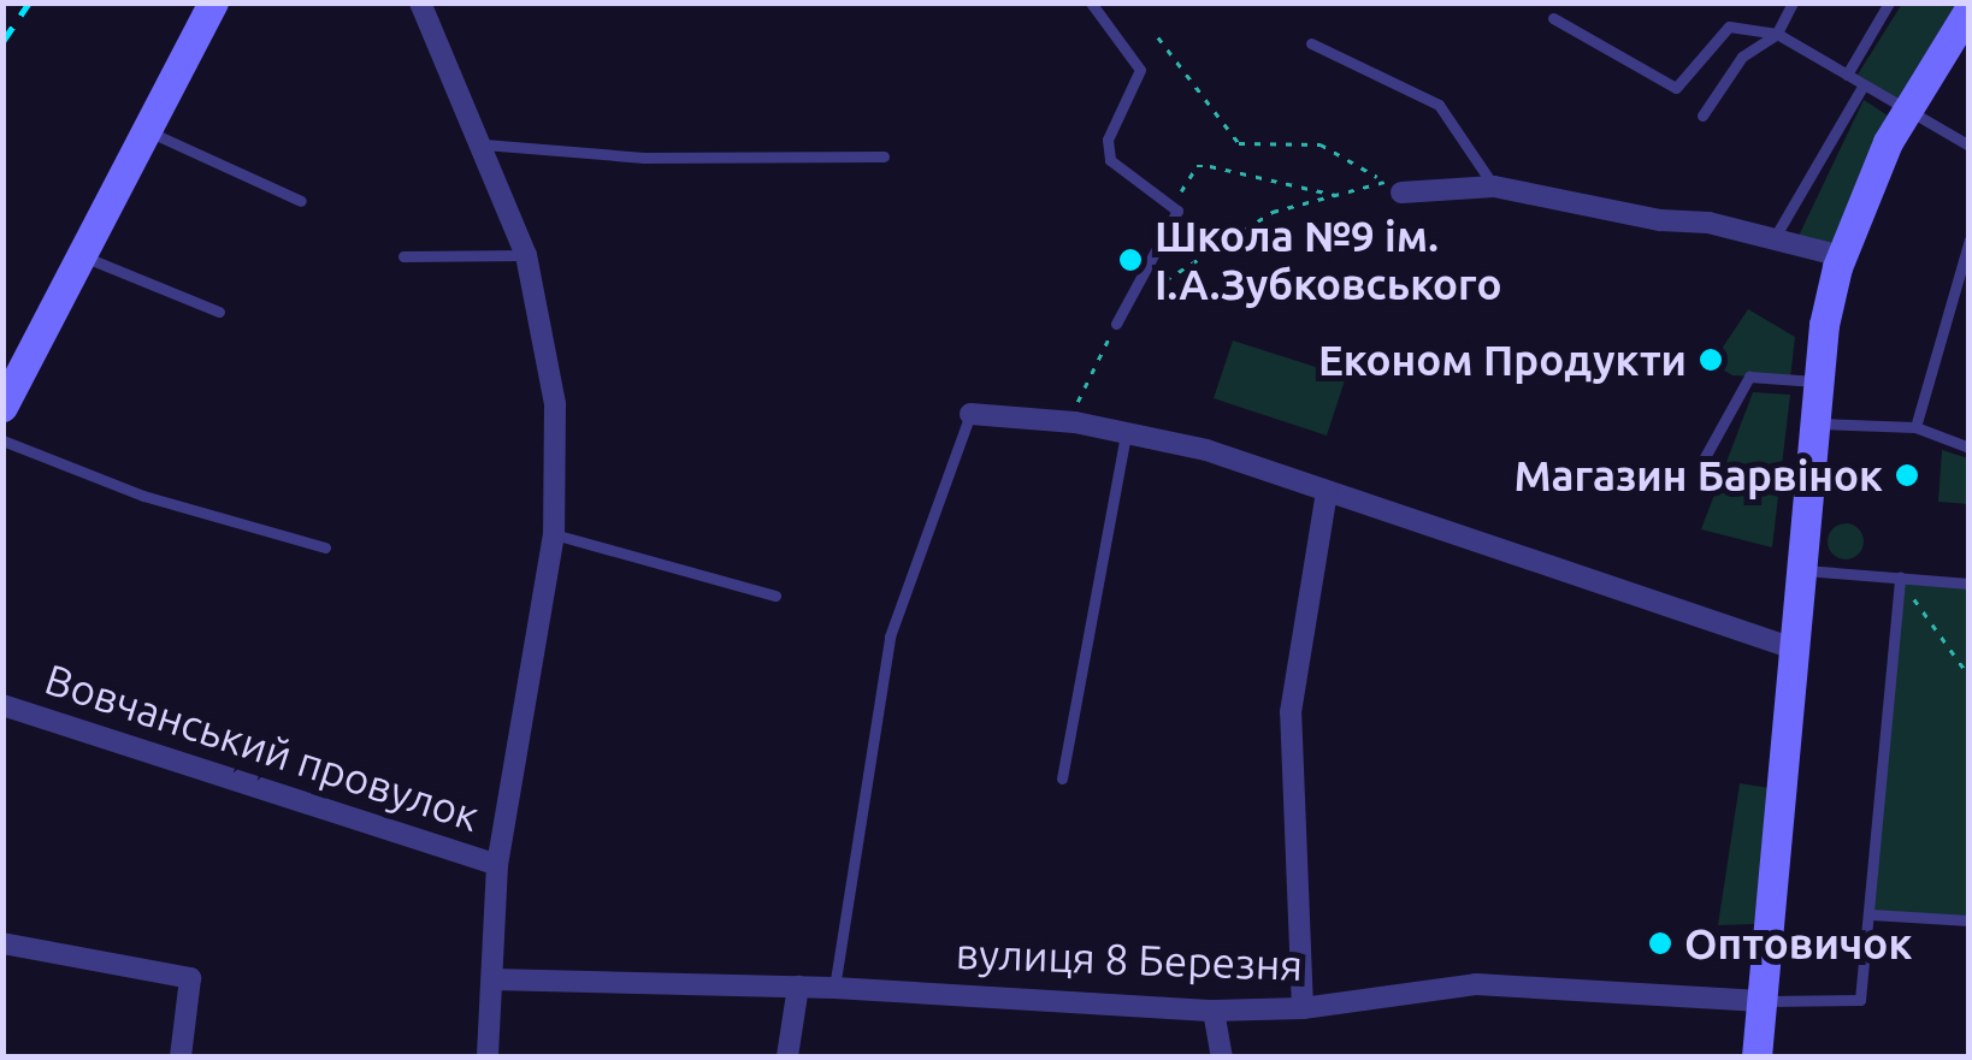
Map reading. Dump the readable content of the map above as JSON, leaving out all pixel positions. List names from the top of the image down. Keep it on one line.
{"streets":{"street":["Вовчанський провулок","вулиця 8 Березня"]},"places":["Школа №9 ім. І.А.Зубковського","Економ Продукти","Магазин Барвінок","Оптовичок"]}
